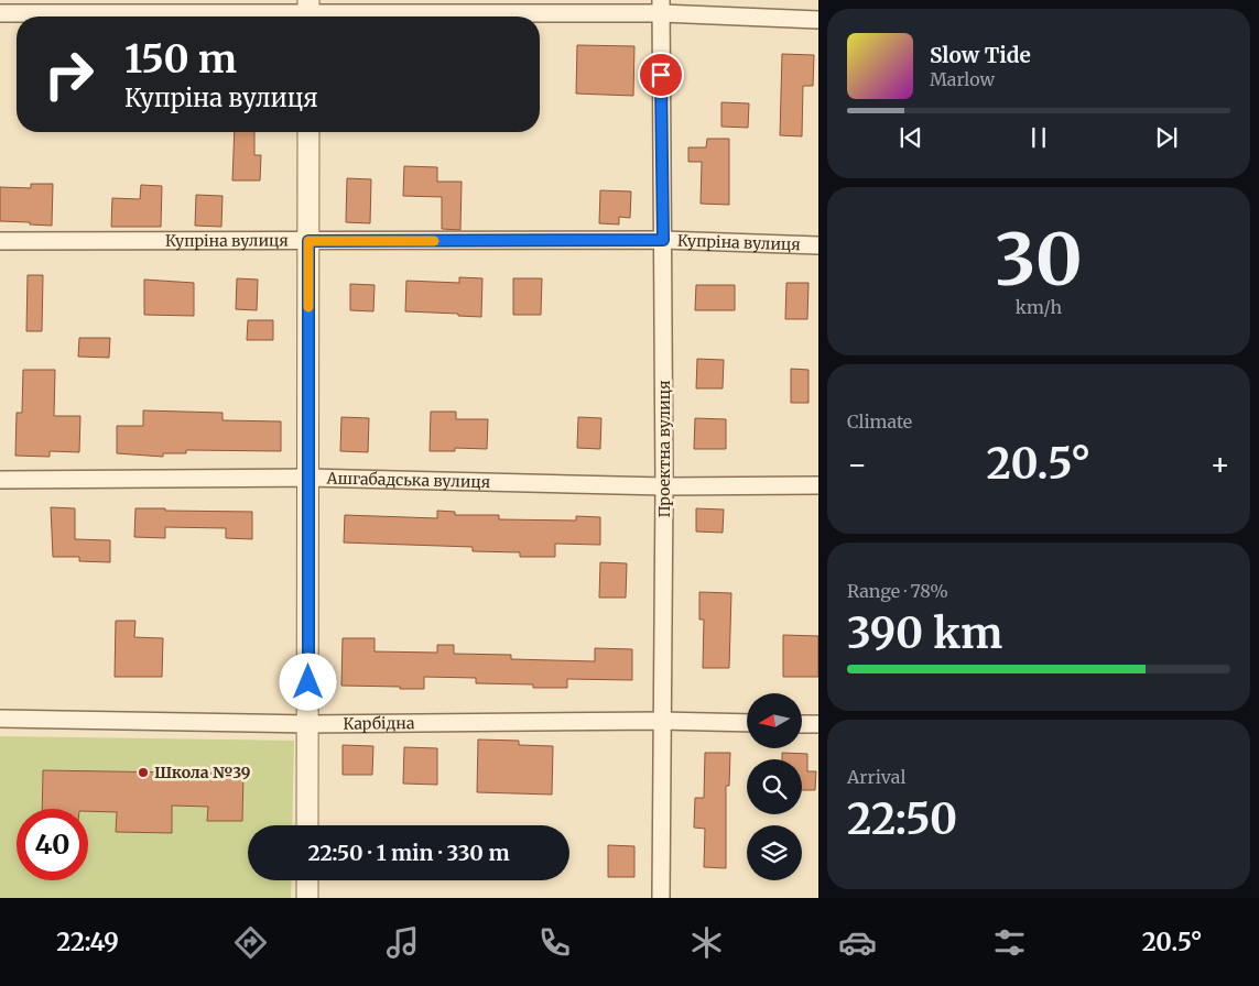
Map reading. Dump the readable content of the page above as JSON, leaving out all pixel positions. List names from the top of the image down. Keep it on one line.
{"streets":{"street":["Купріна вулиця","Проектна вулиця","Ашгабадська вулиця","Карбідна"]},"crossings":[["Купріна вулиця","Проектна вулиця"],["Проектна вулиця","Ашгабадська вулиця"],["Проектна вулиця","Карбідна"]],"places":["Школа №39"],"north":"left","page":{"turn":["150 m","Купріна вулиця"],"song":["Slow Tide","Marlow"],"tile":[["30","km/h"],"Climate",["Range · 78%","390 km"],["Arrival","22:50"]],"heat":["−","20.5°","+"],"limit":"40","trip":"22:50 · 1 min · 330 m","tabs":["22:49","20.5°"]}}
